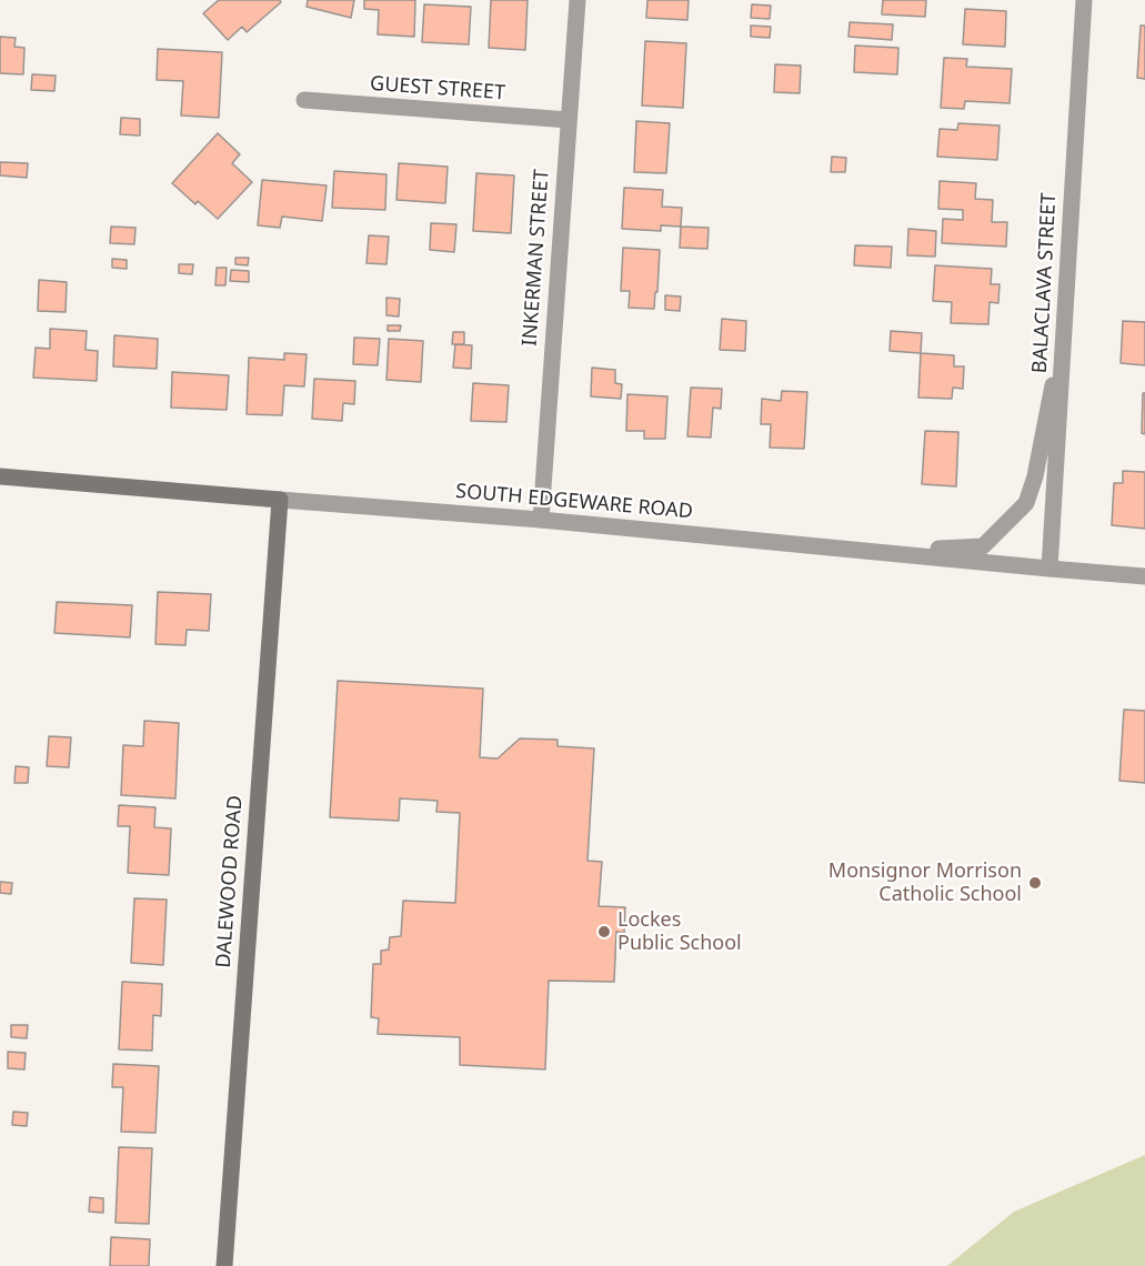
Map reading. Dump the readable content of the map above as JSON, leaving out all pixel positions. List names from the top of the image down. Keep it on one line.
{"streets":{"main road":["SOUTH EDGEWARE ROAD","DALEWOOD ROAD"],"street":["GUEST STREET","INKERMAN STREET","BALACLAVA STREET"]},"crossings":[["GUEST STREET","INKERMAN STREET"],["INKERMAN STREET","SOUTH EDGEWARE ROAD"],["BALACLAVA STREET","SOUTH EDGEWARE ROAD"],["SOUTH EDGEWARE ROAD","DALEWOOD ROAD"]],"places":["Monsignor Morrison Catholic School","Lockes Public School"]}
